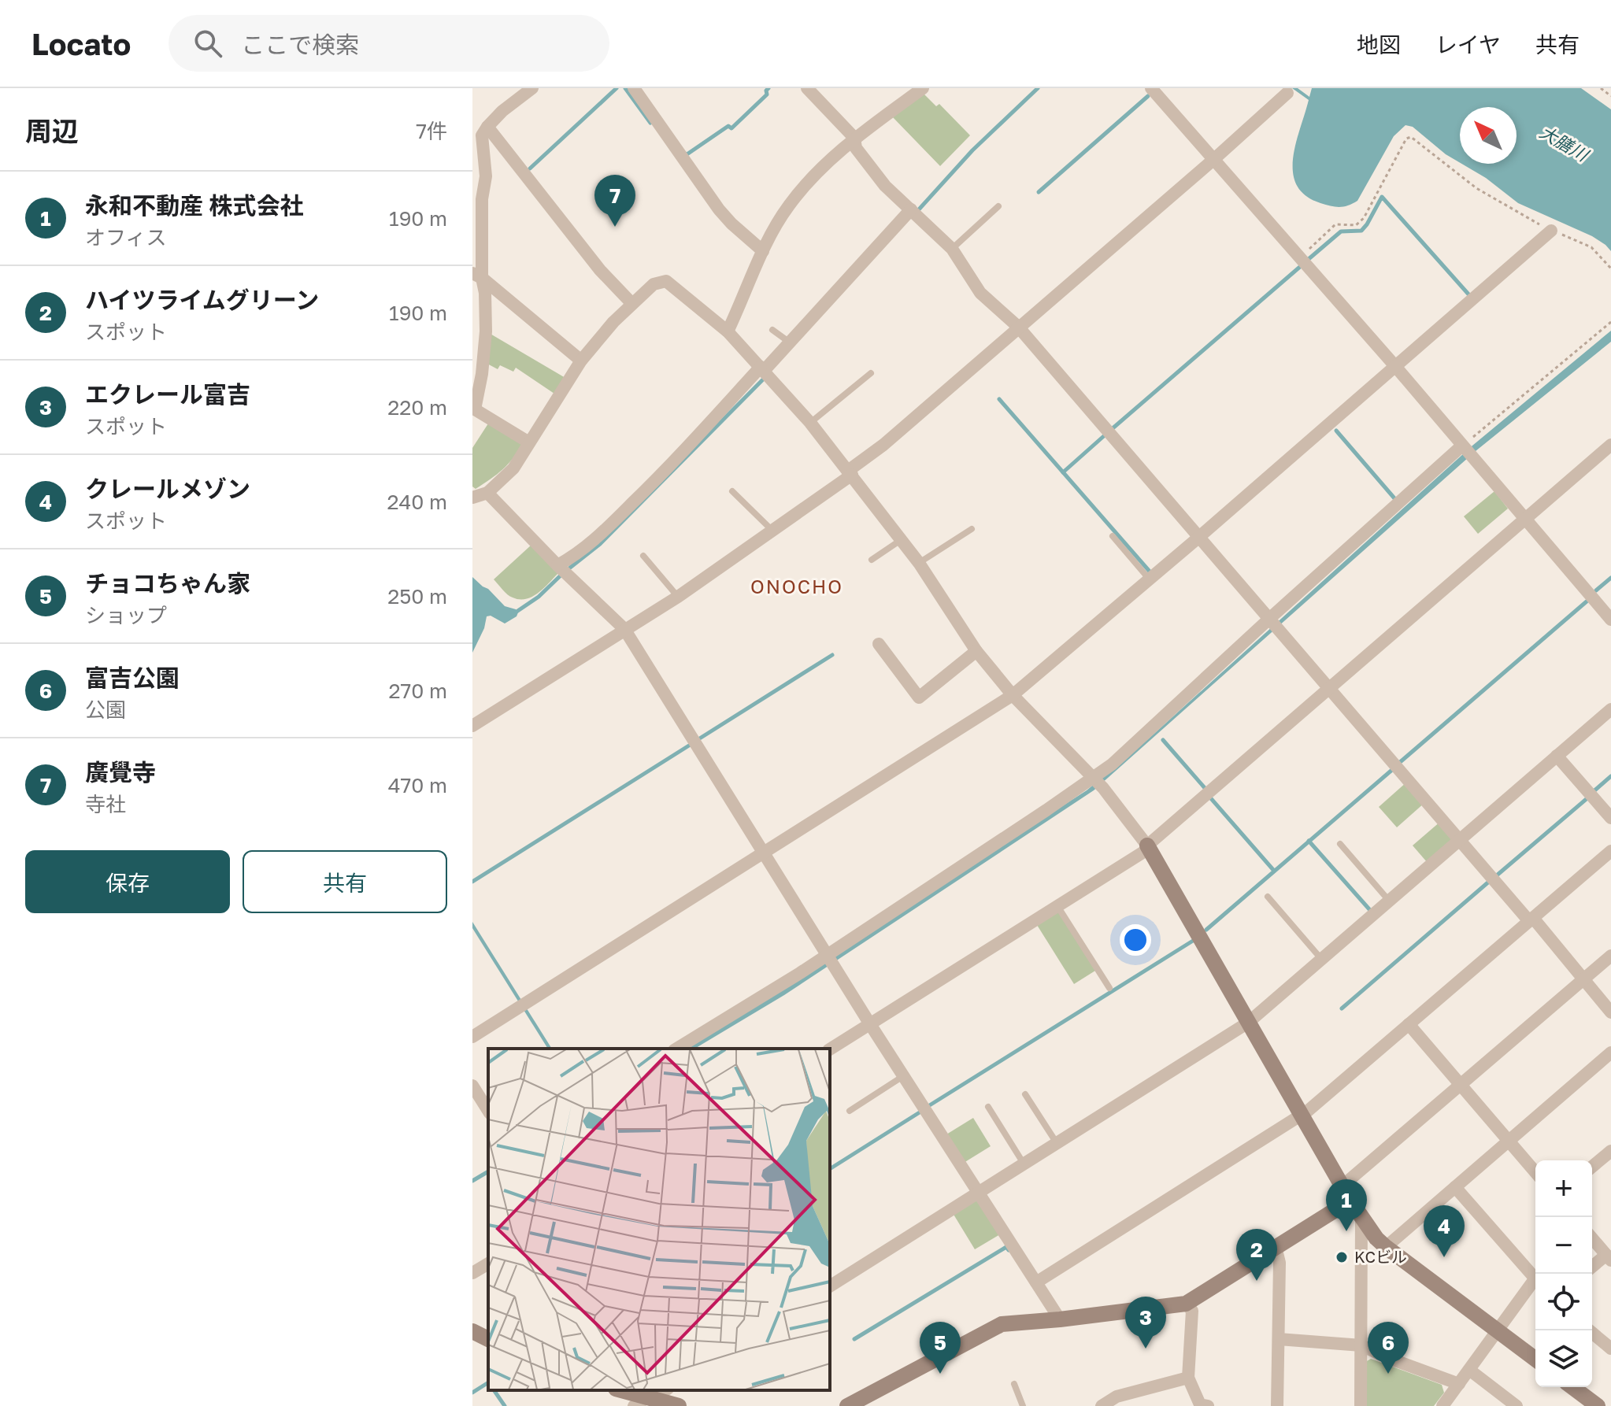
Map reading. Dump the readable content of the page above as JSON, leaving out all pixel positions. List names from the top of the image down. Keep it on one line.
{"districts":["ONOCHO"],"water":["大膳川"],"places":["KCビル"],"north":"top left","page":{"header":"Locato","search":"ここで検索","nav":["地図","レイヤ","共有"],"heading":["周辺","7件"],"list":[{"mark":"1","name":"永和不動産 株式会社","note":"オフィス","value":"190 m"},{"mark":"2","name":"ハイツライムグリーン","note":"スポット","value":"190 m"},{"mark":"3","name":"エクレール富吉","note":"スポット","value":"220 m"},{"mark":"4","name":"クレールメゾン","note":"スポット","value":"240 m"},{"mark":"5","name":"チョコちゃん家","note":"ショップ","value":"250 m"},{"mark":"6","name":"富吉公園","note":"公園","value":"270 m"},{"mark":"7","name":"廣覺寺","note":"寺社","value":"470 m"}],"pins":["7","1","4","2","3","5","6"],"buttons":["保存","共有"],"map_buttons":["+","−"]}}
